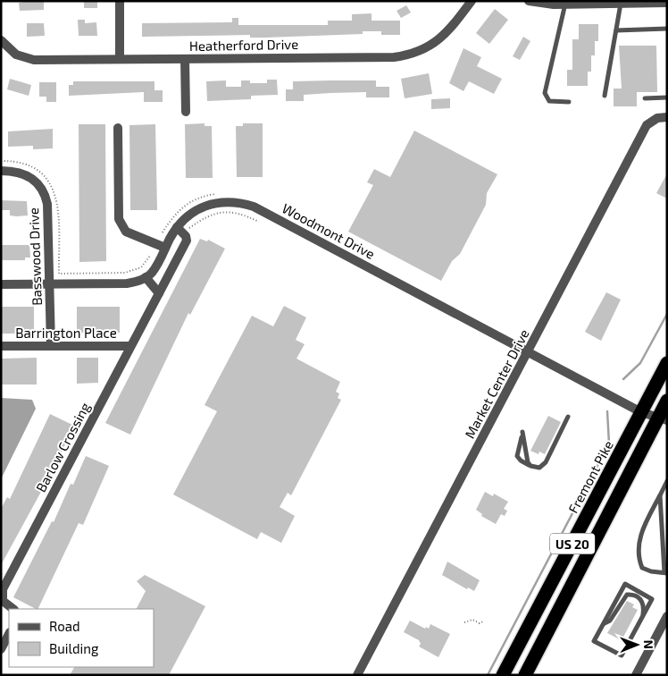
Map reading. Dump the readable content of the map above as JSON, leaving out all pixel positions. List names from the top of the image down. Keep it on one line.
{"streets":{"highway":["Fremont Pike","US 20"],"street":["Heatherford Drive","Woodmont Drive","Basswood Drive","Barrington Place","Market Center Drive","Barlow Crossing"]},"crossings":[["Woodmont Drive","Market Center Drive"],["Woodmont Drive","Barlow Crossing"],["Woodmont Drive","Fremont Pike"],["Basswood Drive","Barrington Place"],["Barrington Place","Barlow Crossing"]],"legend":["Road","Building"],"north":"right"}
